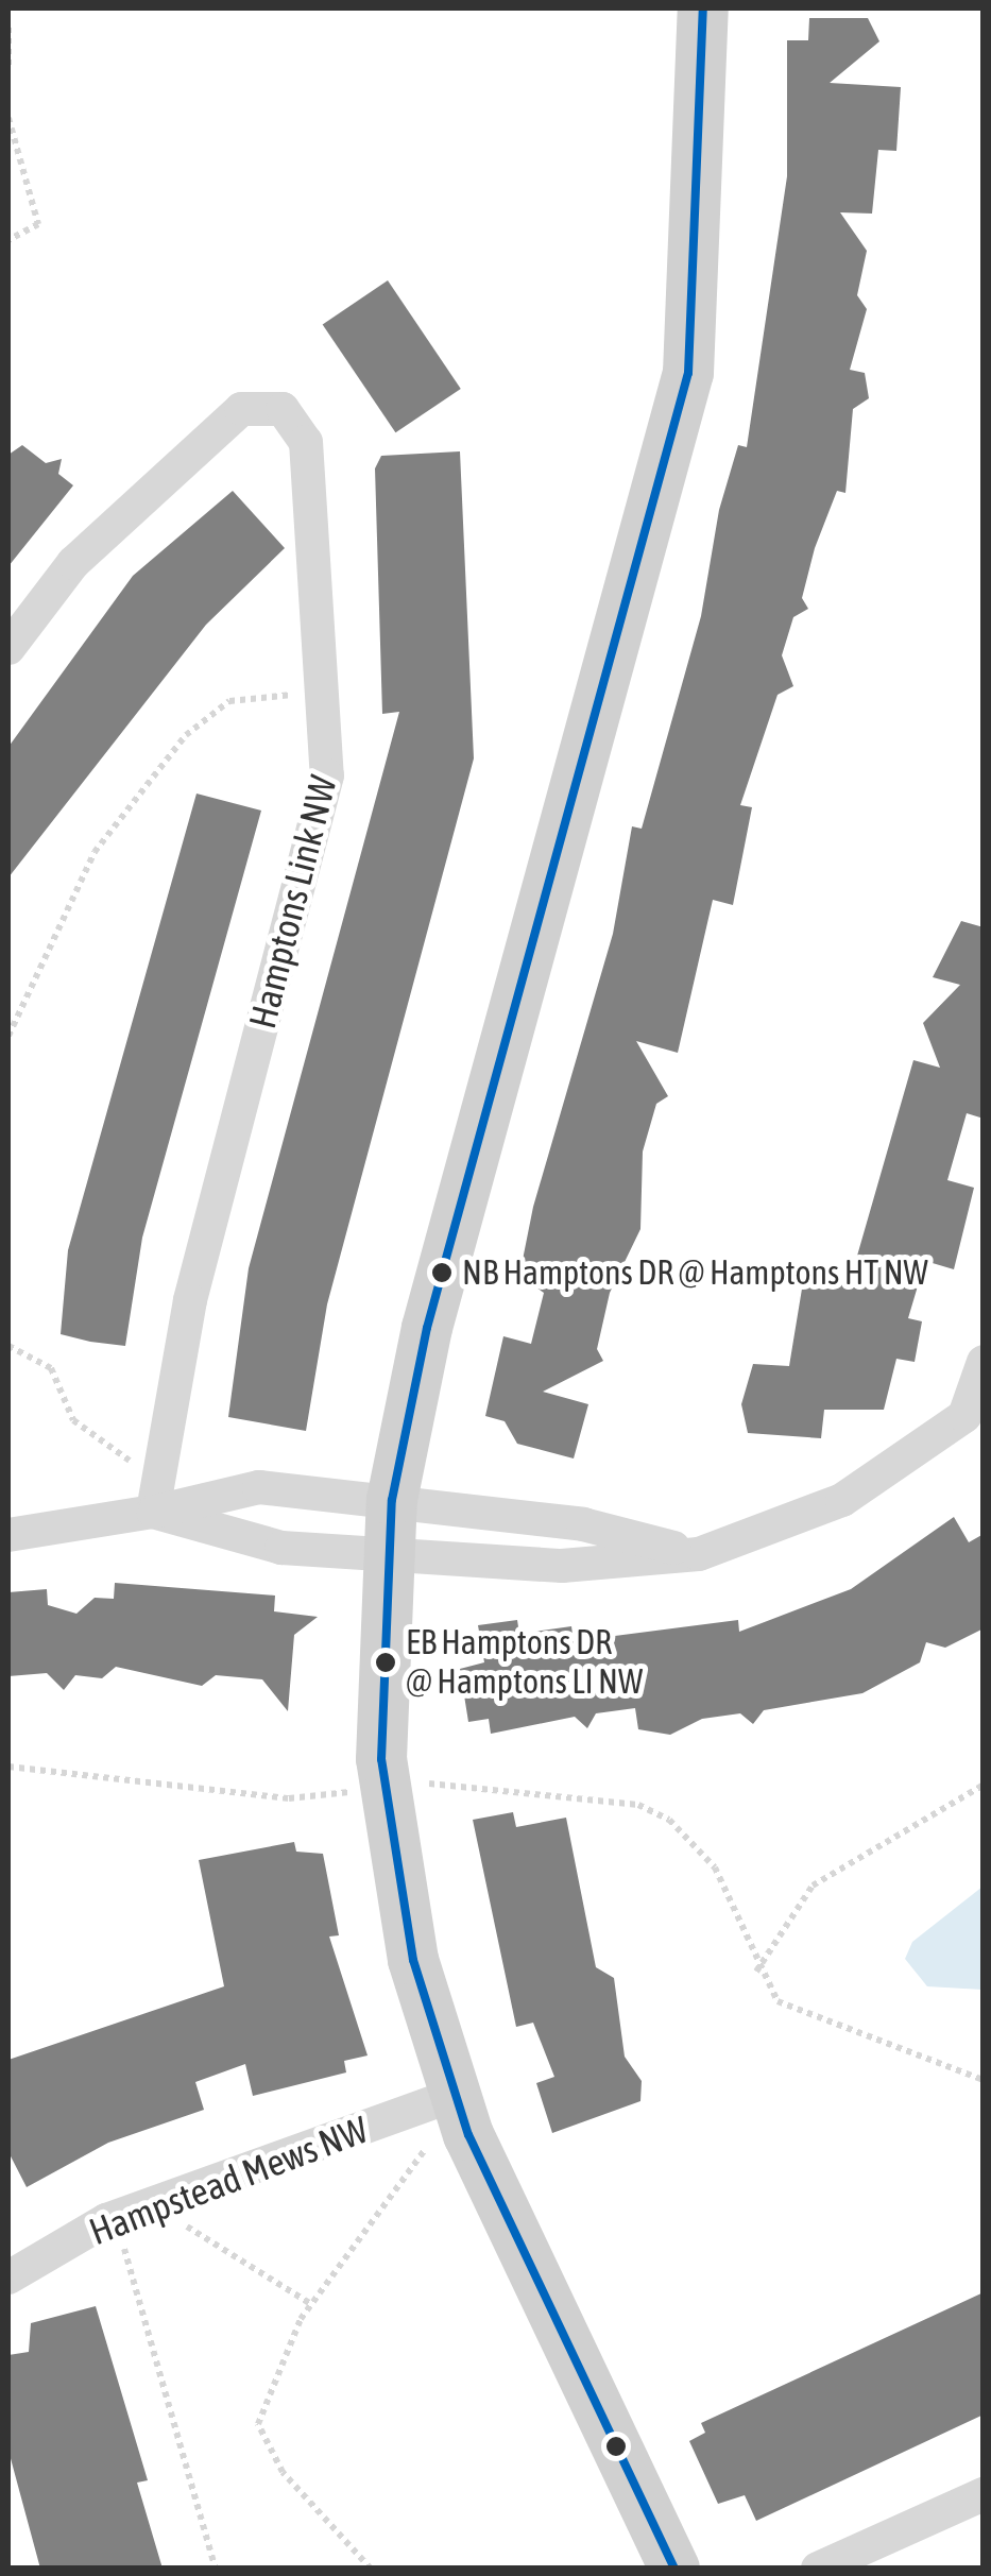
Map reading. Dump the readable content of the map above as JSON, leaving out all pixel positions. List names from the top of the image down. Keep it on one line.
{"streets":{"street":["Hamptons Link NW","Hampstead Mews NW"]},"places":["NB Hamptons DR @ Hamptons HT NW","EB Hamptons DR @ Hamptons LI NW"]}
